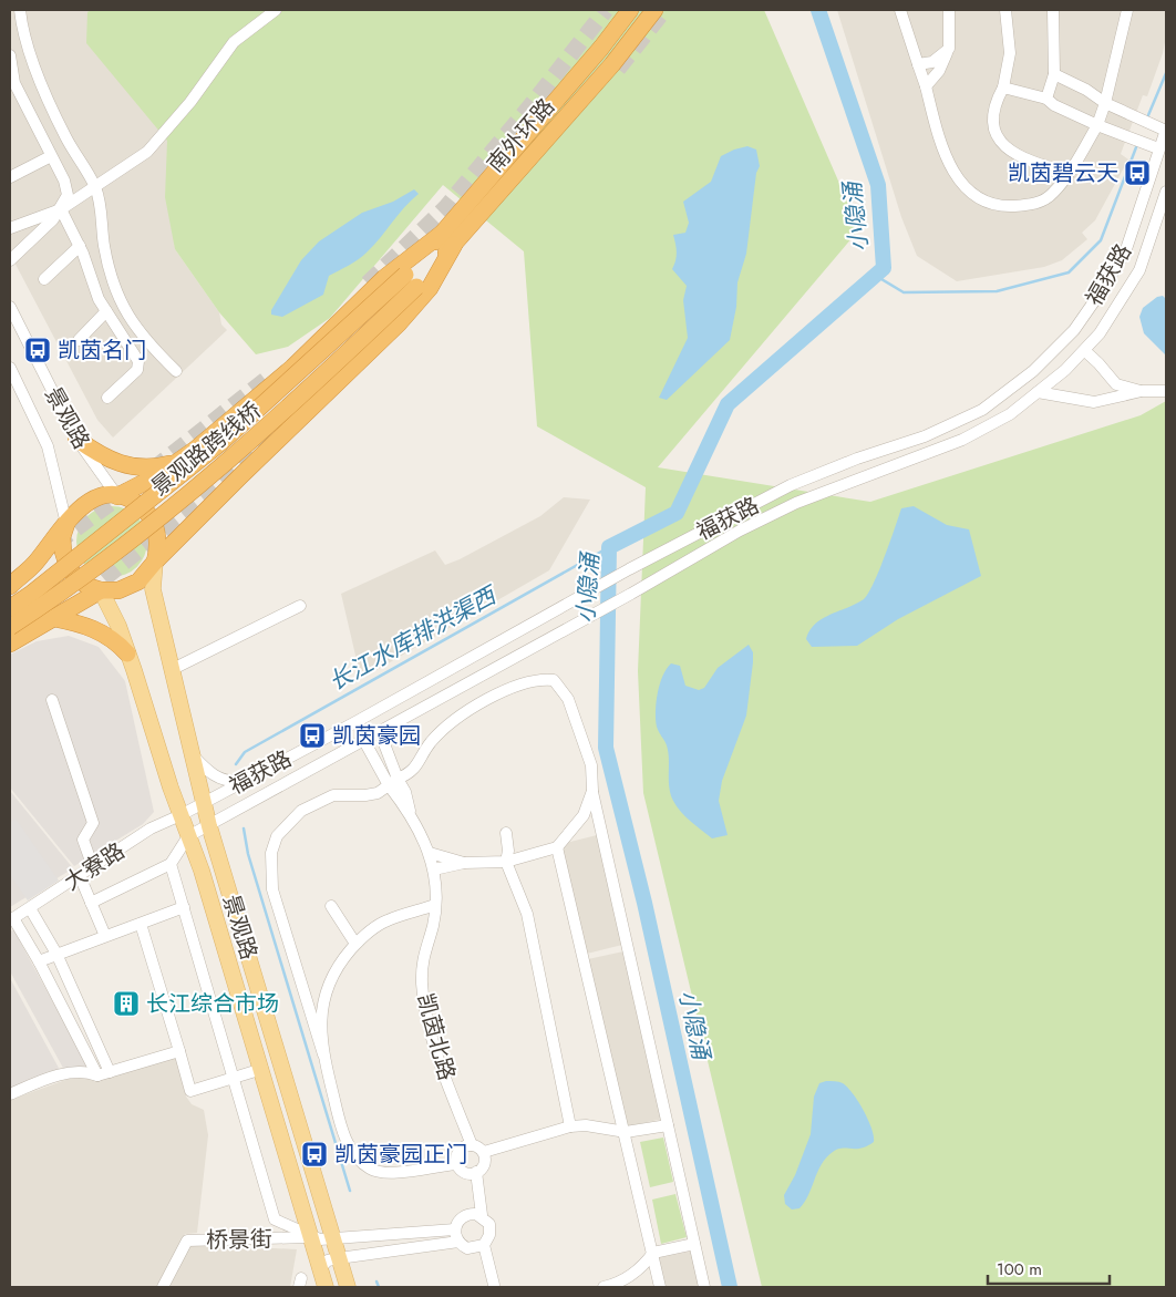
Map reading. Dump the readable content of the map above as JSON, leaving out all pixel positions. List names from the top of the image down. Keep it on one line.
{"streets":{"highway":["南外环路","景观路跨线桥"],"main road":["景观路"],"street":["福获路","大寮路","凯茵北路","桥景街"]},"crossings":[["南外环路","景观路跨线桥"],["福获路","景观路"],["福获路","大寮路"],["景观路","大寮路"],["景观路","桥景街"]],"water":["小隐涌","长江水库排洪渠西"],"places":{"bus stop":["凯茵碧云天","凯茵名门","凯茵豪园","凯茵豪园正门"],"building":["长江综合市场"]},"scale_bar":"100 m"}
